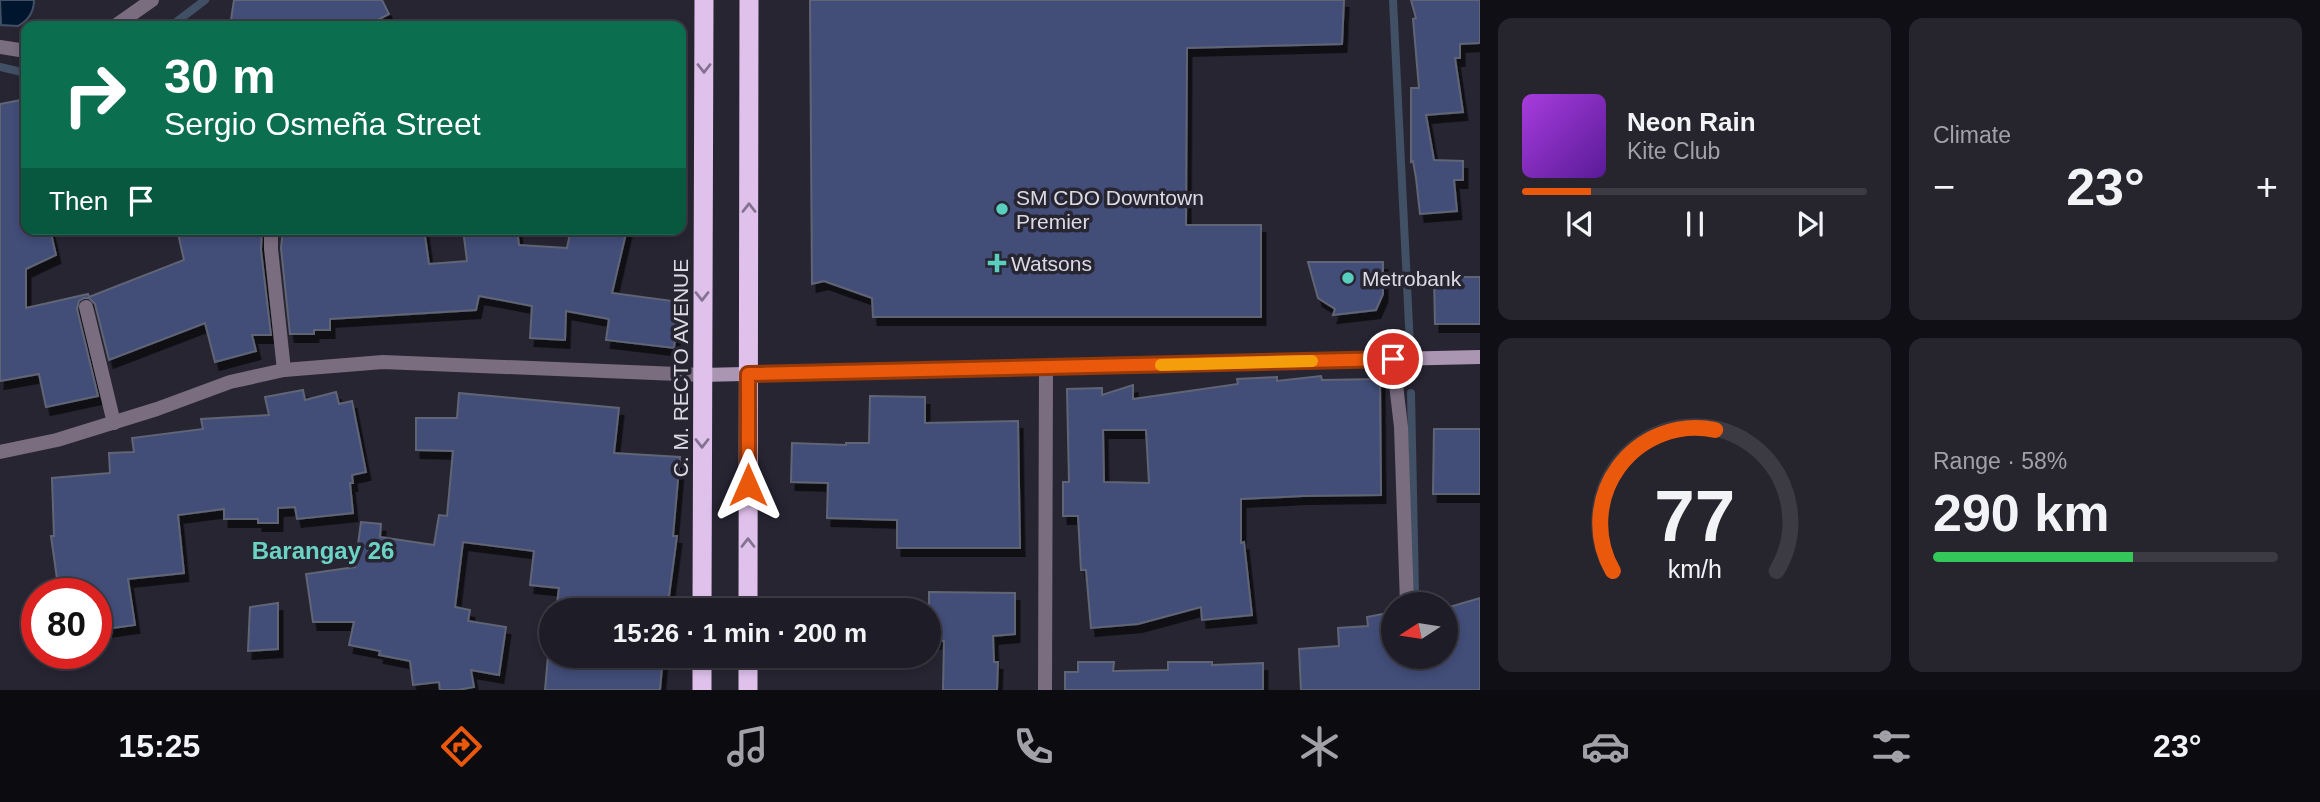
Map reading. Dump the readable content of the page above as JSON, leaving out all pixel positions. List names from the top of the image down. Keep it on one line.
{"streets":{"highway":["C. M. RECTO AVENUE"]},"districts":["Barangay 26"],"places":{"other":["SM CDO Downtown Premier","Metrobank"],"health":["Watsons"]},"north":"left","page":{"tile":["Climate",["Range · 58%","290 km"]],"turn":["30 m","Sergio Osmeña Street"],"song":["Neon Rain","Kite Club"],"heat":["−","23°","+"],"then":"Then","limit":"80","trip":"15:26 · 1 min · 200 m","tabs":["15:25","23°"],"gauge":["77","km/h"]}}
